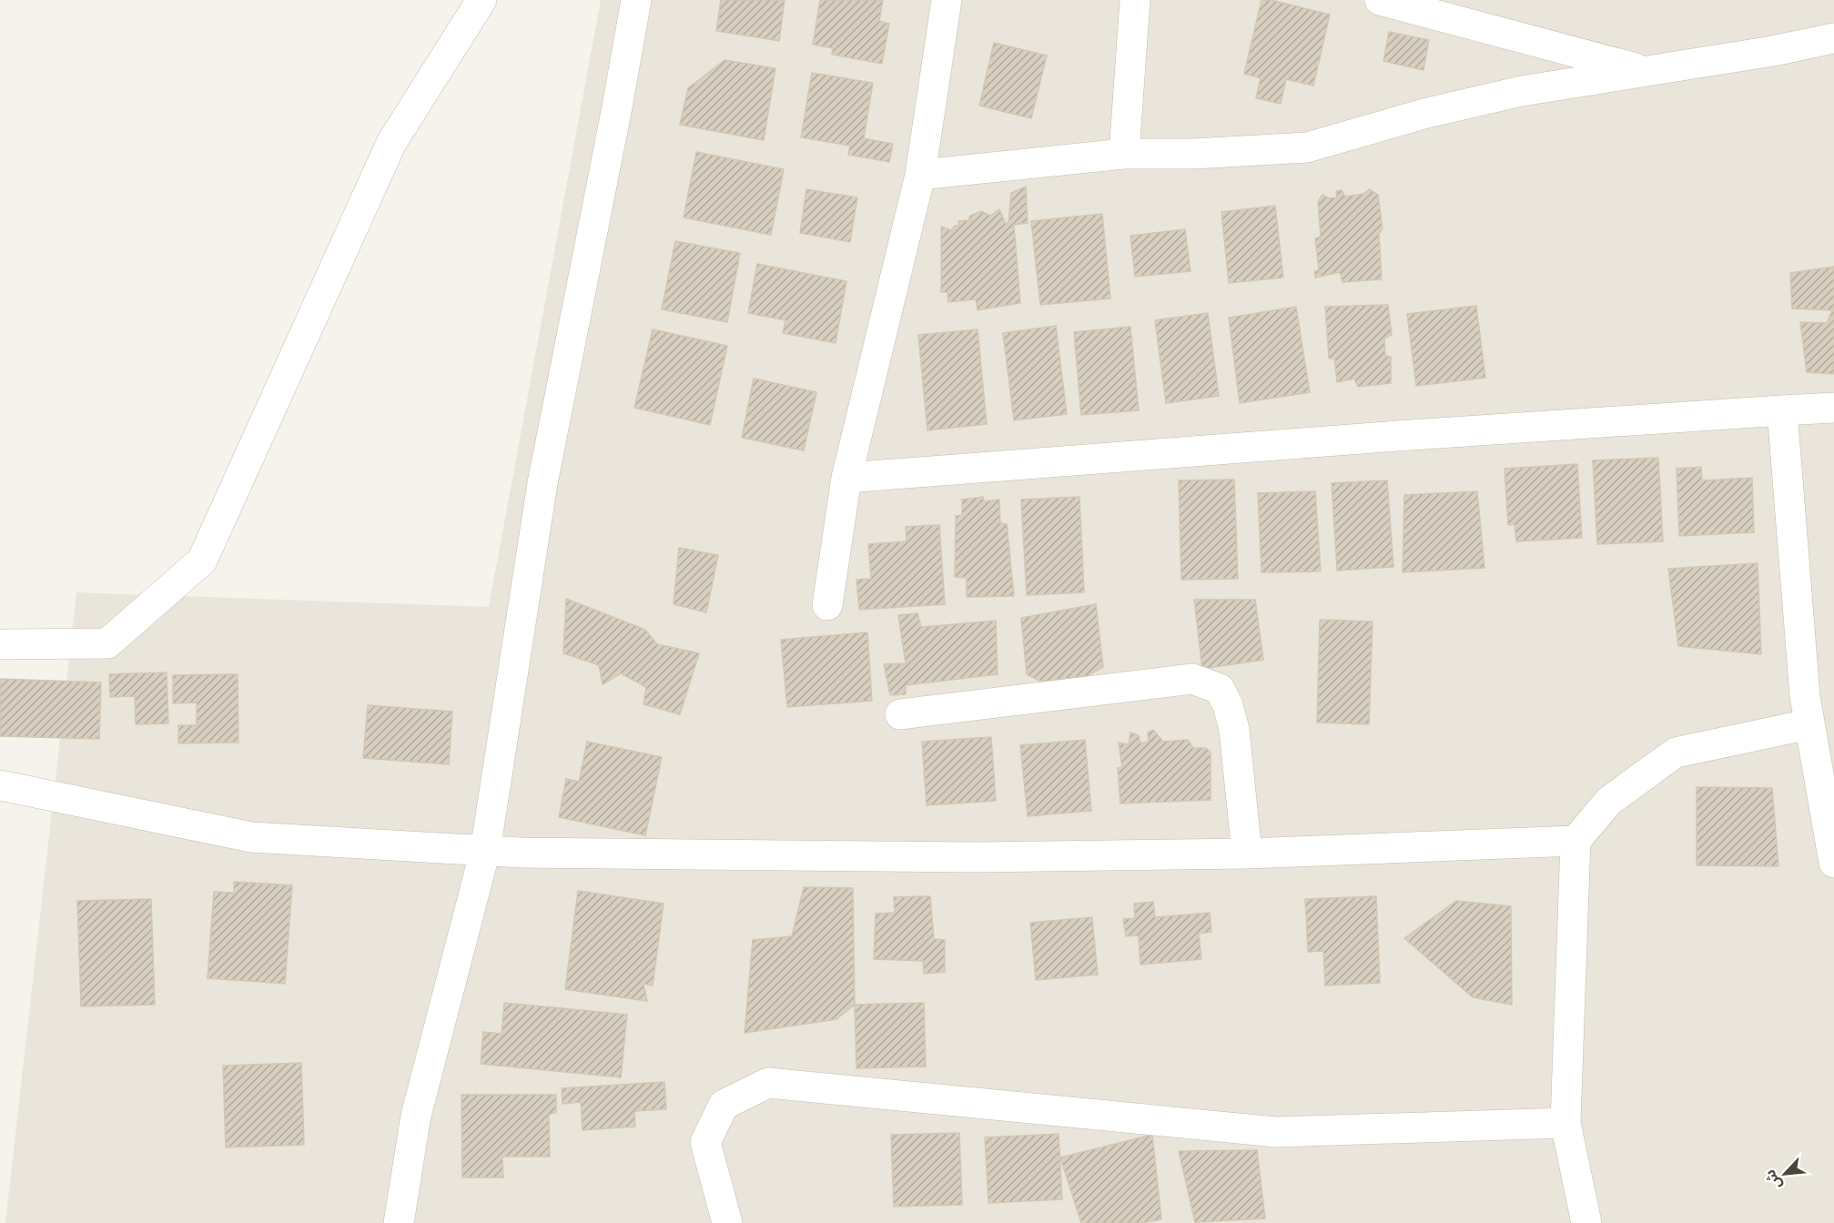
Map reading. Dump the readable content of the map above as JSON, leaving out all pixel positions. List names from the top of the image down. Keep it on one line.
{"north":"bottom left"}
